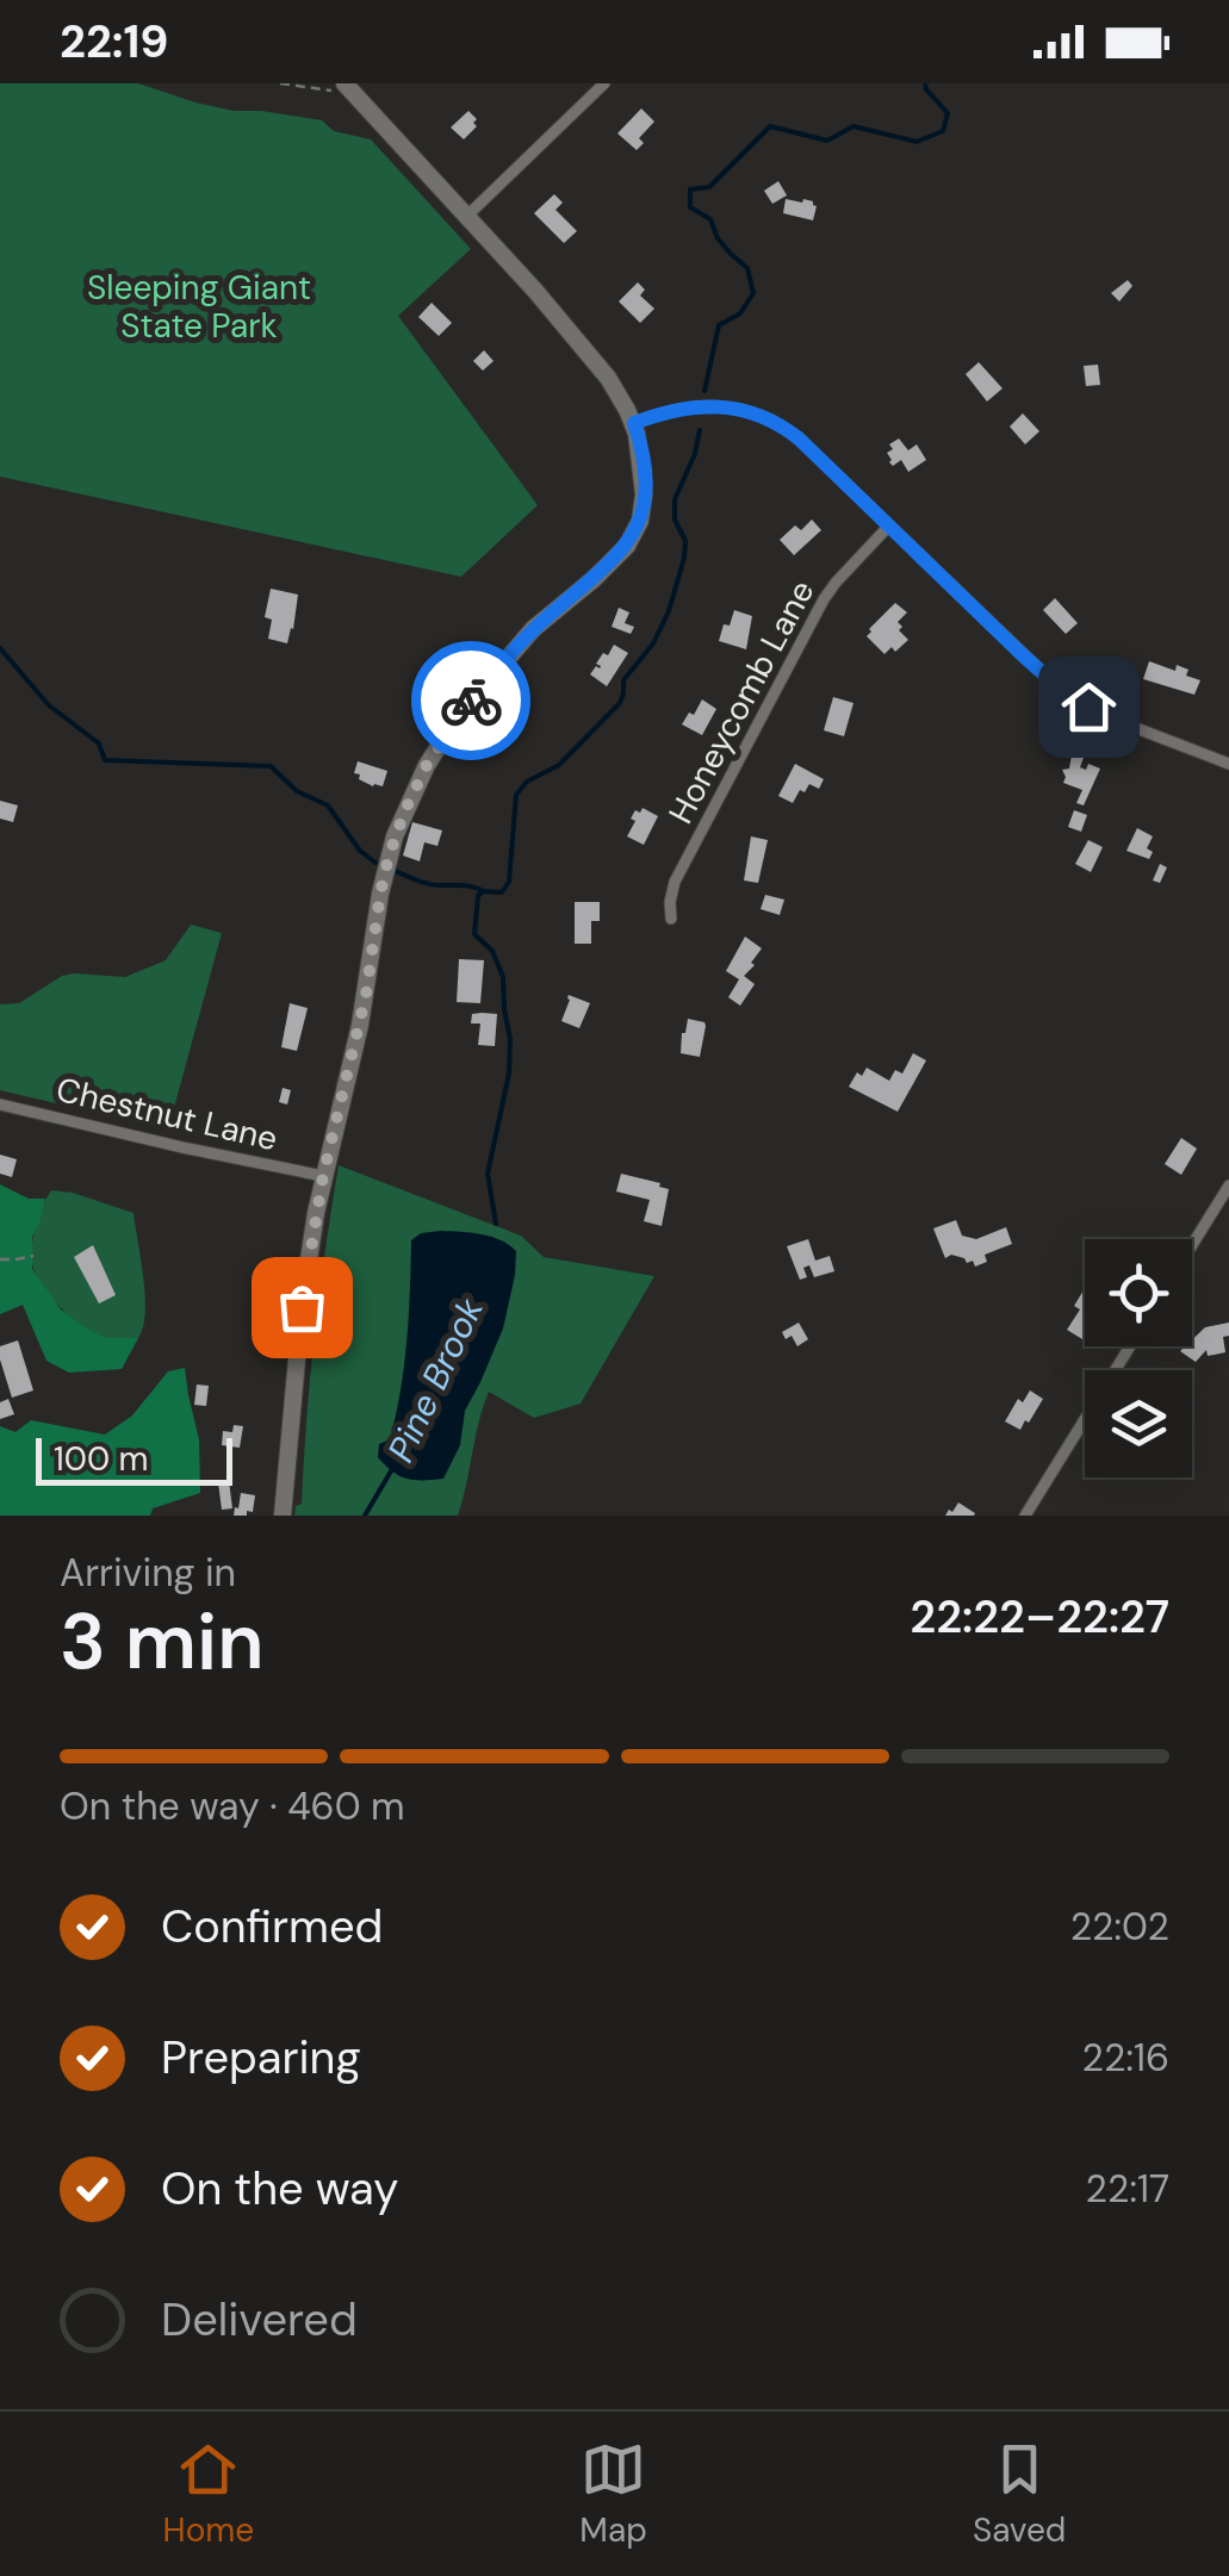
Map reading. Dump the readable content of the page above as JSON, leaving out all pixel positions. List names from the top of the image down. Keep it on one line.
{"streets":{"street":["Honeycomb Lane","Chestnut Lane"]},"water":["Pine Brook"],"parks":["Sleeping Giant State Park"],"scale_bar":"100 m","page":{"status":"22:19","scale":"100 m","heading":["3 min","Arriving in","22:22–22:27"],"bar":"On the way · 460 m","list":[["Confirmed","22:02"],["Preparing","22:16"],["On the way","22:17"],"Delivered"],"tabs":["Home","Map","Saved"]}}
